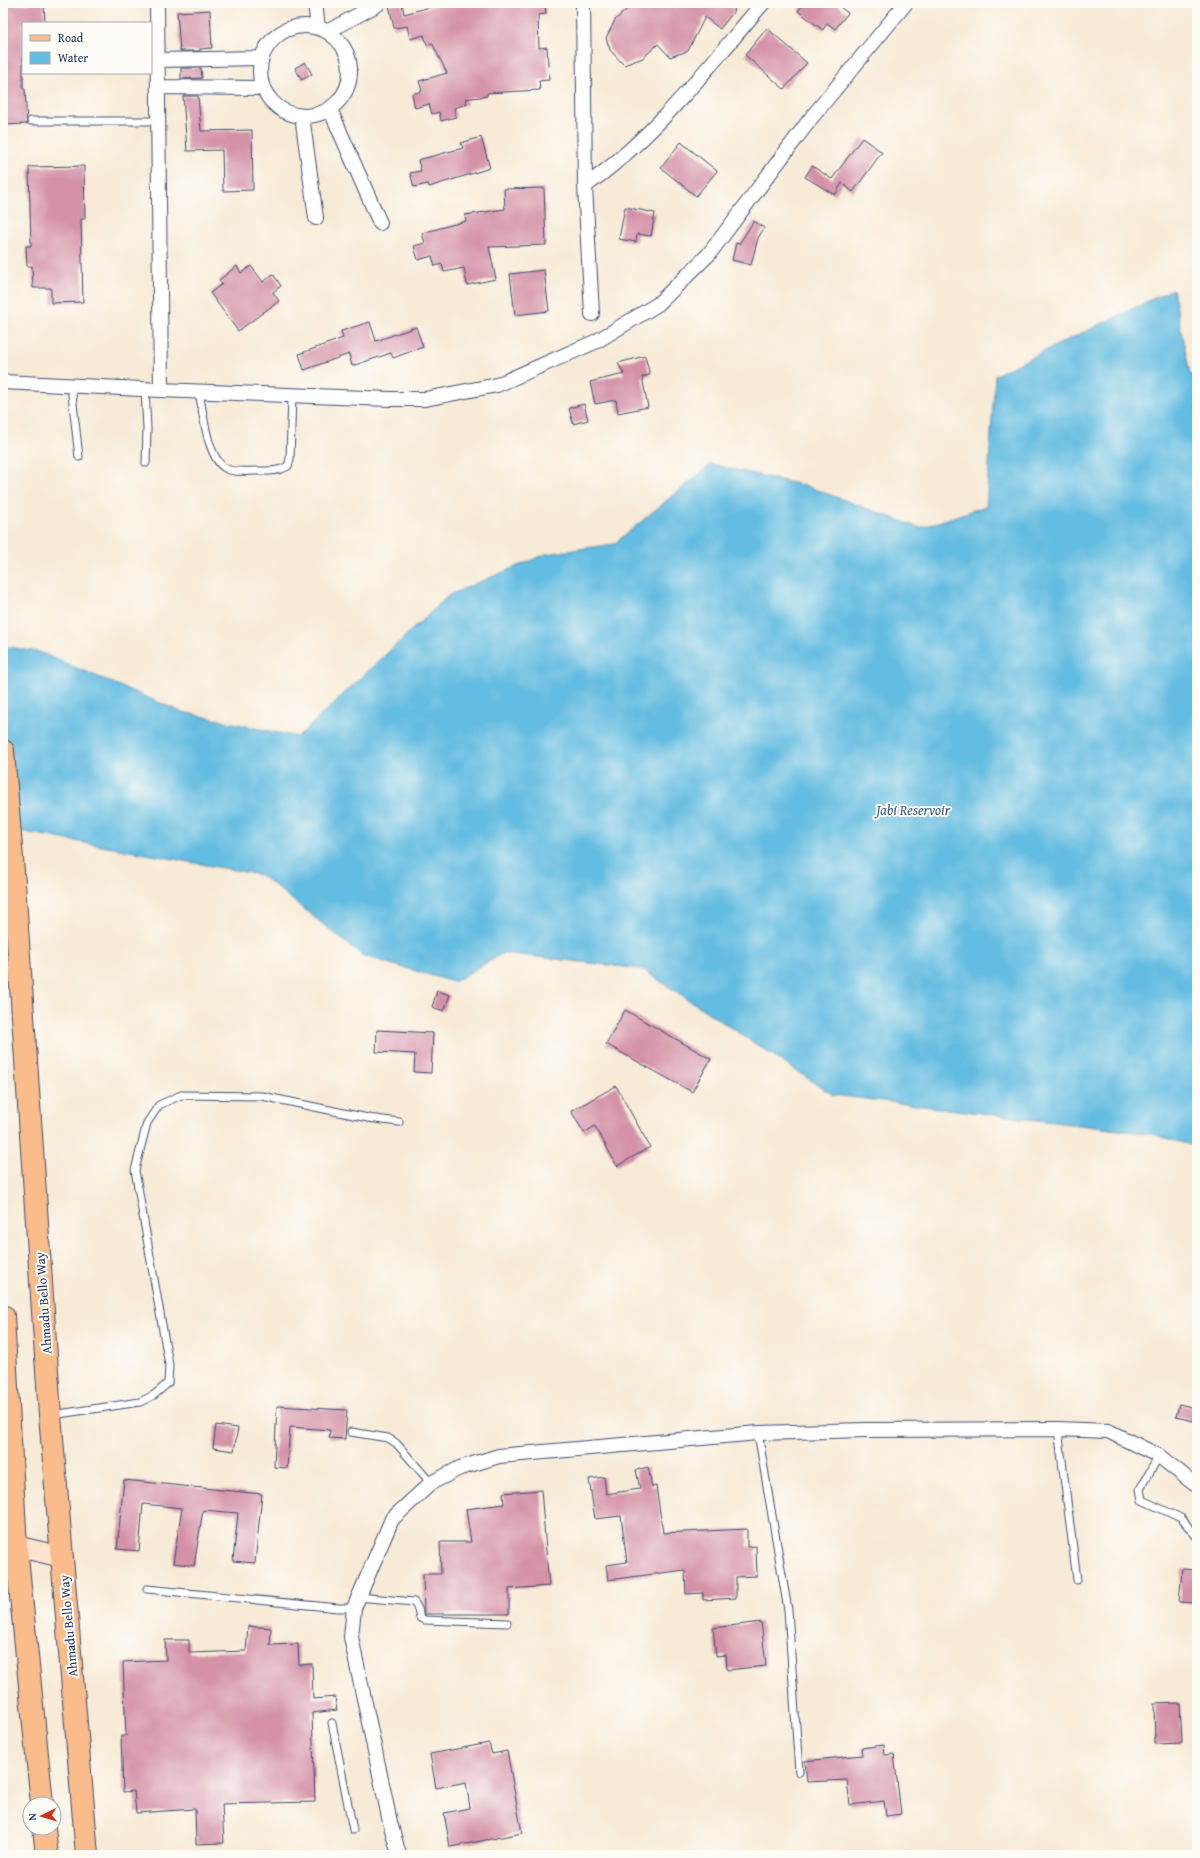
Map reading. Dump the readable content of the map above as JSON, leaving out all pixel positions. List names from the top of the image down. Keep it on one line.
{"streets":{"main road":["Ahmadu Bello Way"]},"water":["Jabi Reservoir"],"legend":["Road","Water"],"north":"left"}
